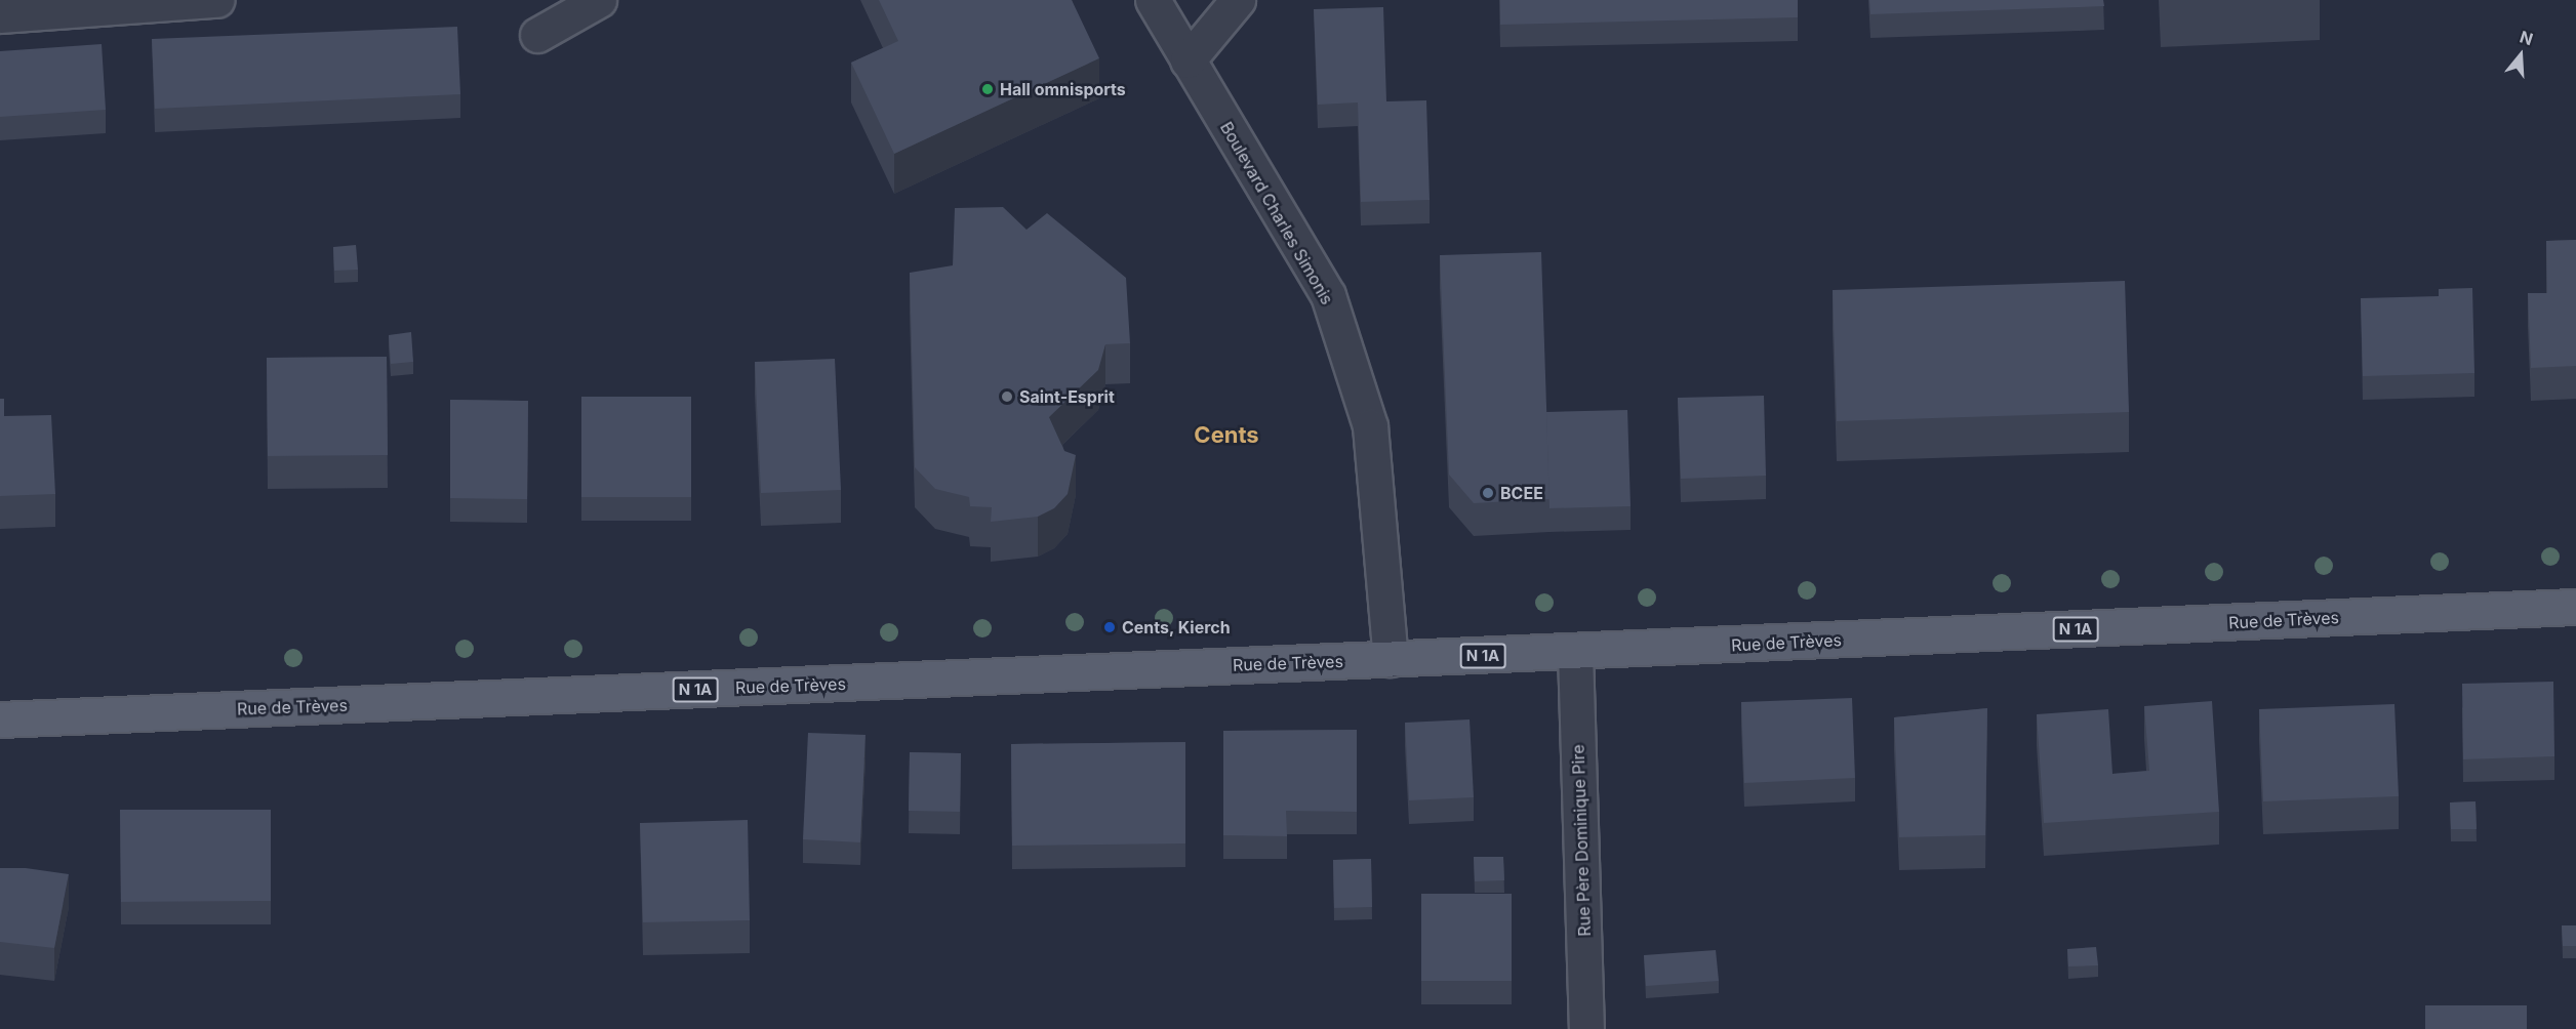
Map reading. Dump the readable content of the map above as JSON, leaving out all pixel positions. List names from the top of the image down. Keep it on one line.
{"streets":{"main road":["Rue de Trèves","N 1A"],"street":["Boulevard Charles Simonis","Rue Père Dominique Pire"]},"crossings":[["Boulevard Charles Simonis","Rue de Trèves"],["Rue de Trèves","Rue Père Dominique Pire"]],"districts":["Cents"],"places":["Hall omnisports","Saint-Esprit","BCEE","Cents, Kierch"],"north":"top"}
